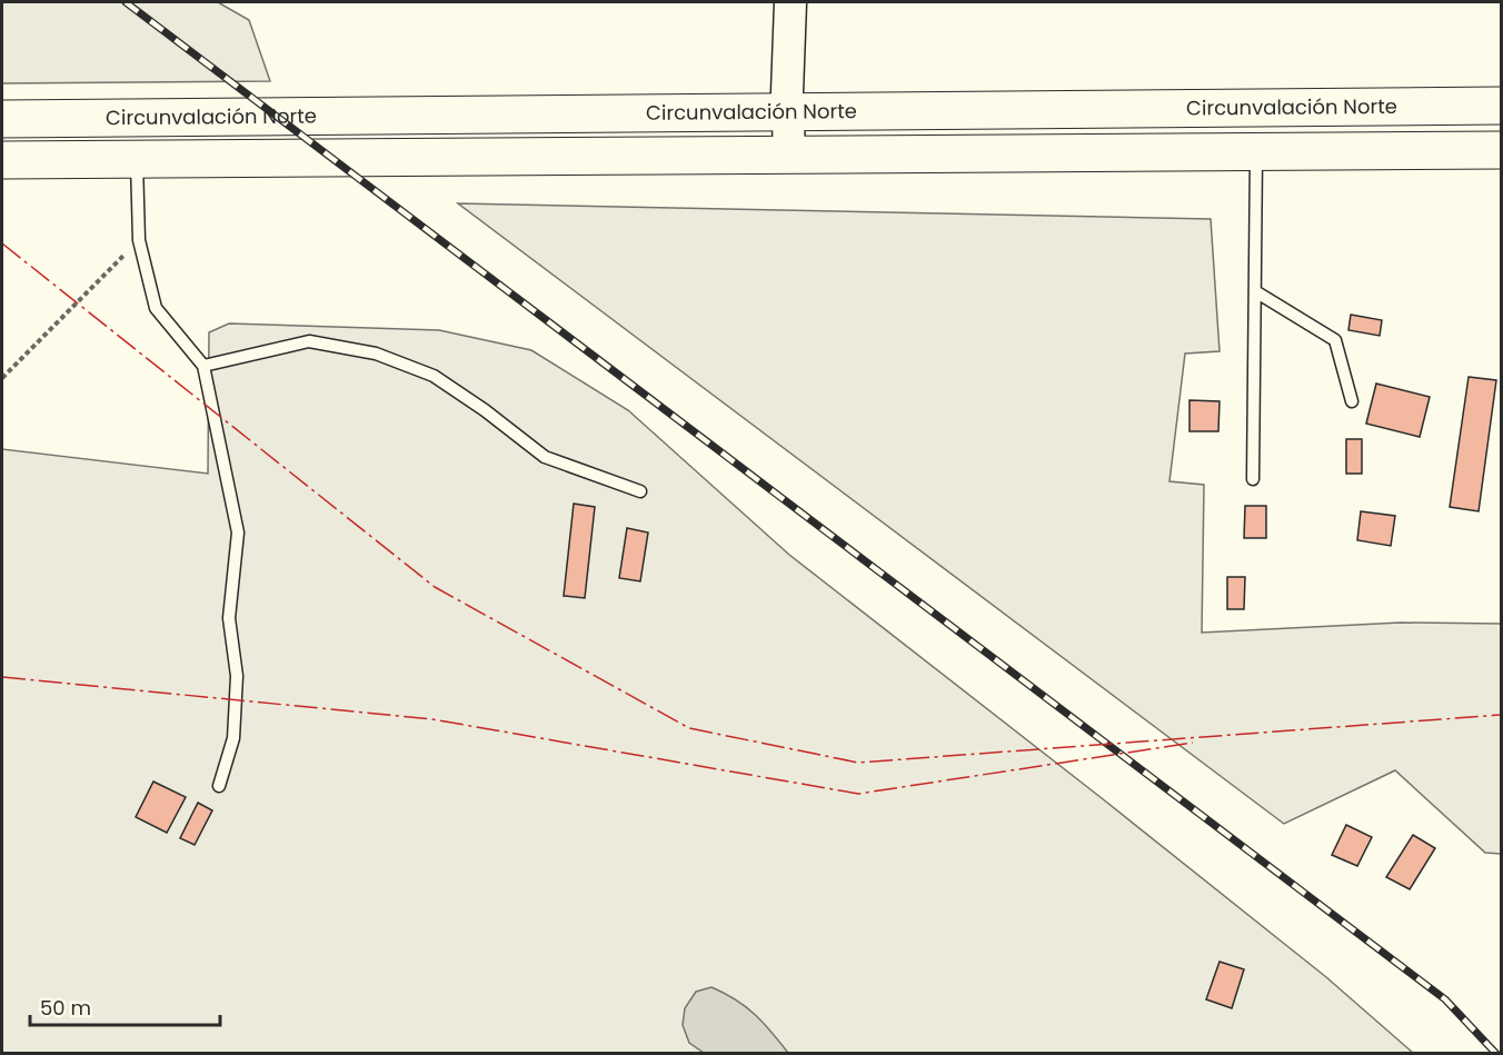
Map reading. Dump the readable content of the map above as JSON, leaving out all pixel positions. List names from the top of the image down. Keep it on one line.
{"streets":{"highway":["Circunvalación Norte"]},"scale_bar":"50 m"}
